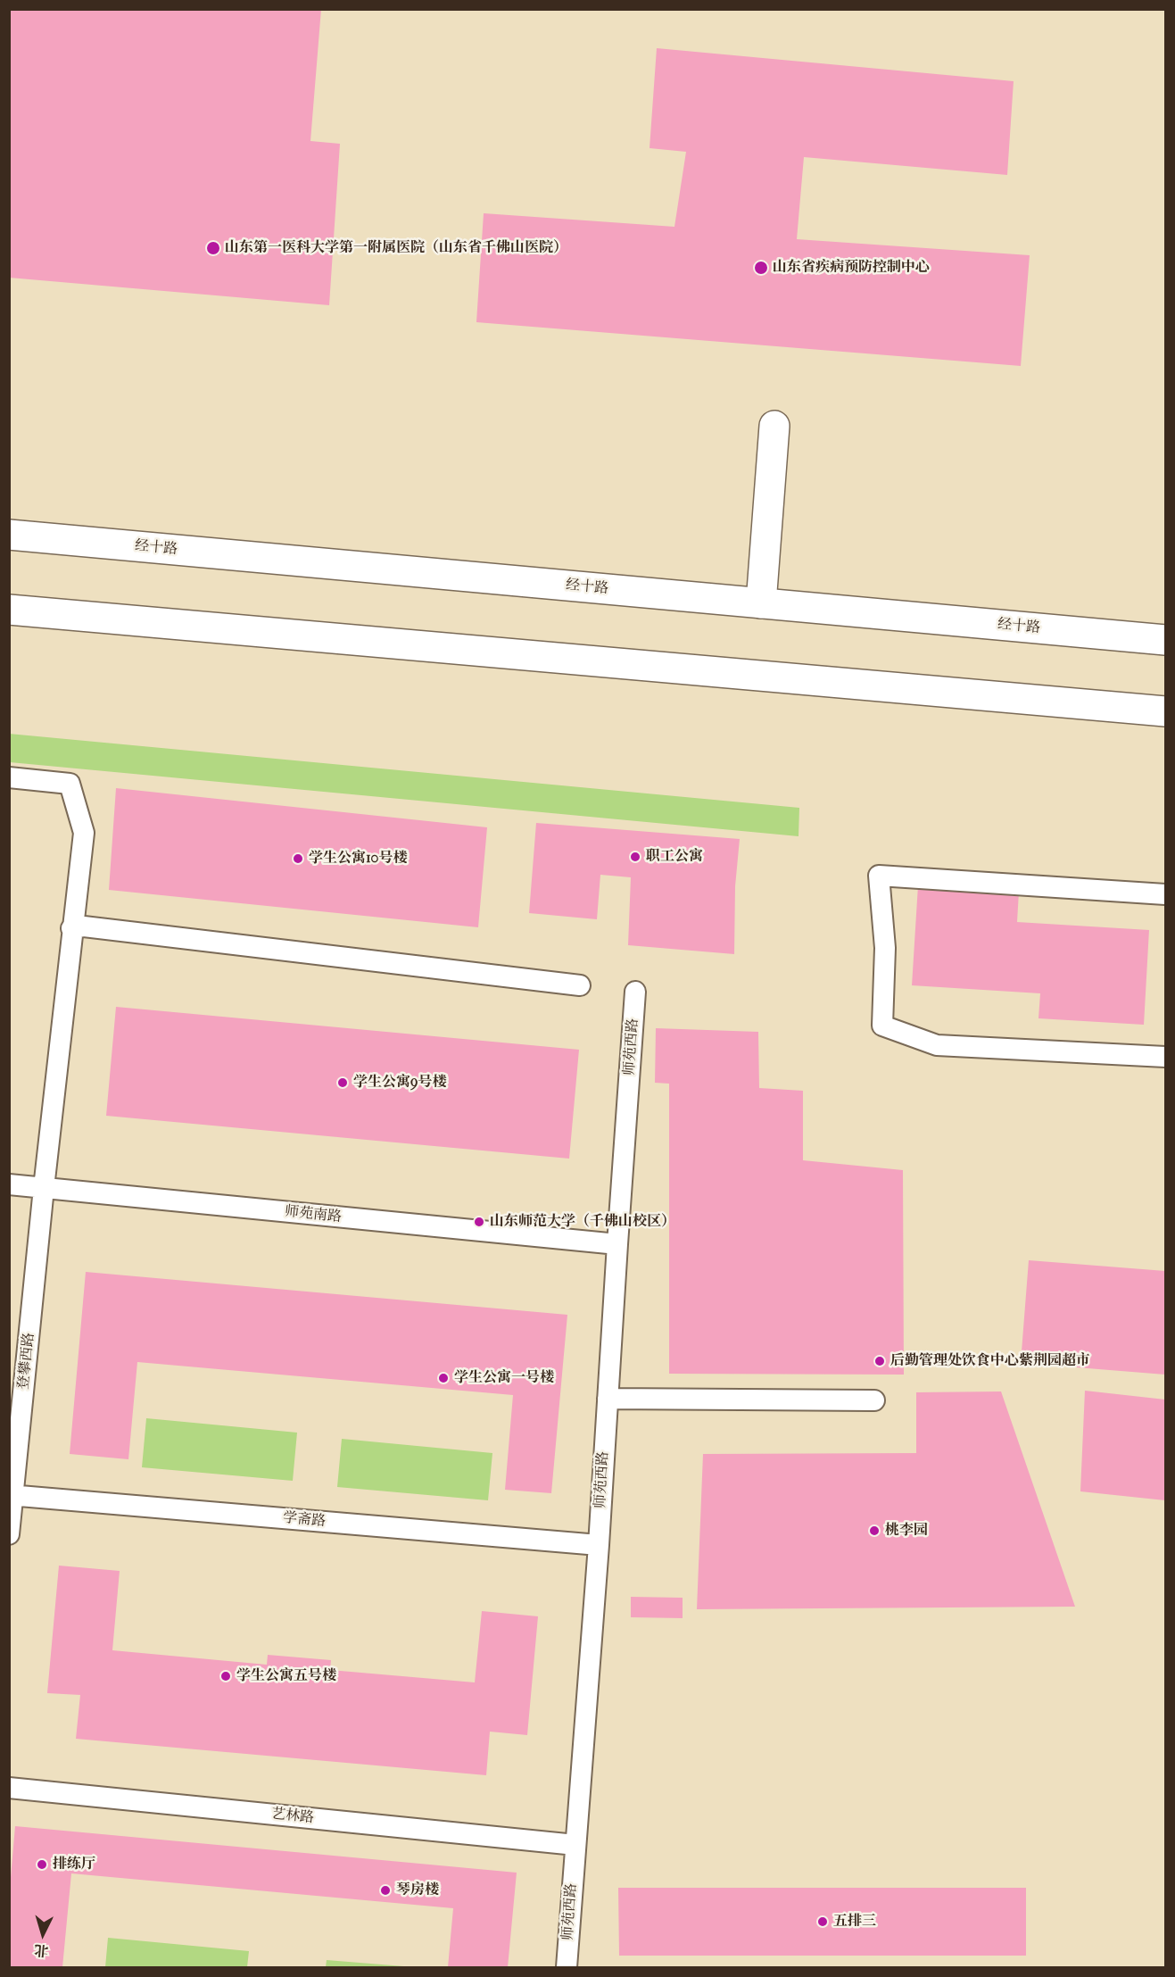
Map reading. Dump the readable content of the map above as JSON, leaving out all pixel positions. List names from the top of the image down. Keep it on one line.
{"streets":{"main road":["经十路"],"lane":["师苑西路","师苑南路","登攀西路","学斋路","艺林路"]},"crossings":[["师苑西路","师苑南路"],["师苑西路","学斋路"],["师苑西路","艺林路"],["师苑南路","登攀西路"],["登攀西路","学斋路"]],"places":["山东第一医科大学第一附属医院（山东省千佛山医院）","山东省疾病预防控制中心","职工公寓","学生公寓10号楼","学生公寓9号楼","山东师范大学（千佛山校区）","后勤管理处饮食中心紫荆园超市","学生公寓一号楼","桃李园","学生公寓五号楼","排练厅","琴房楼","五排三"],"north":"bottom"}
